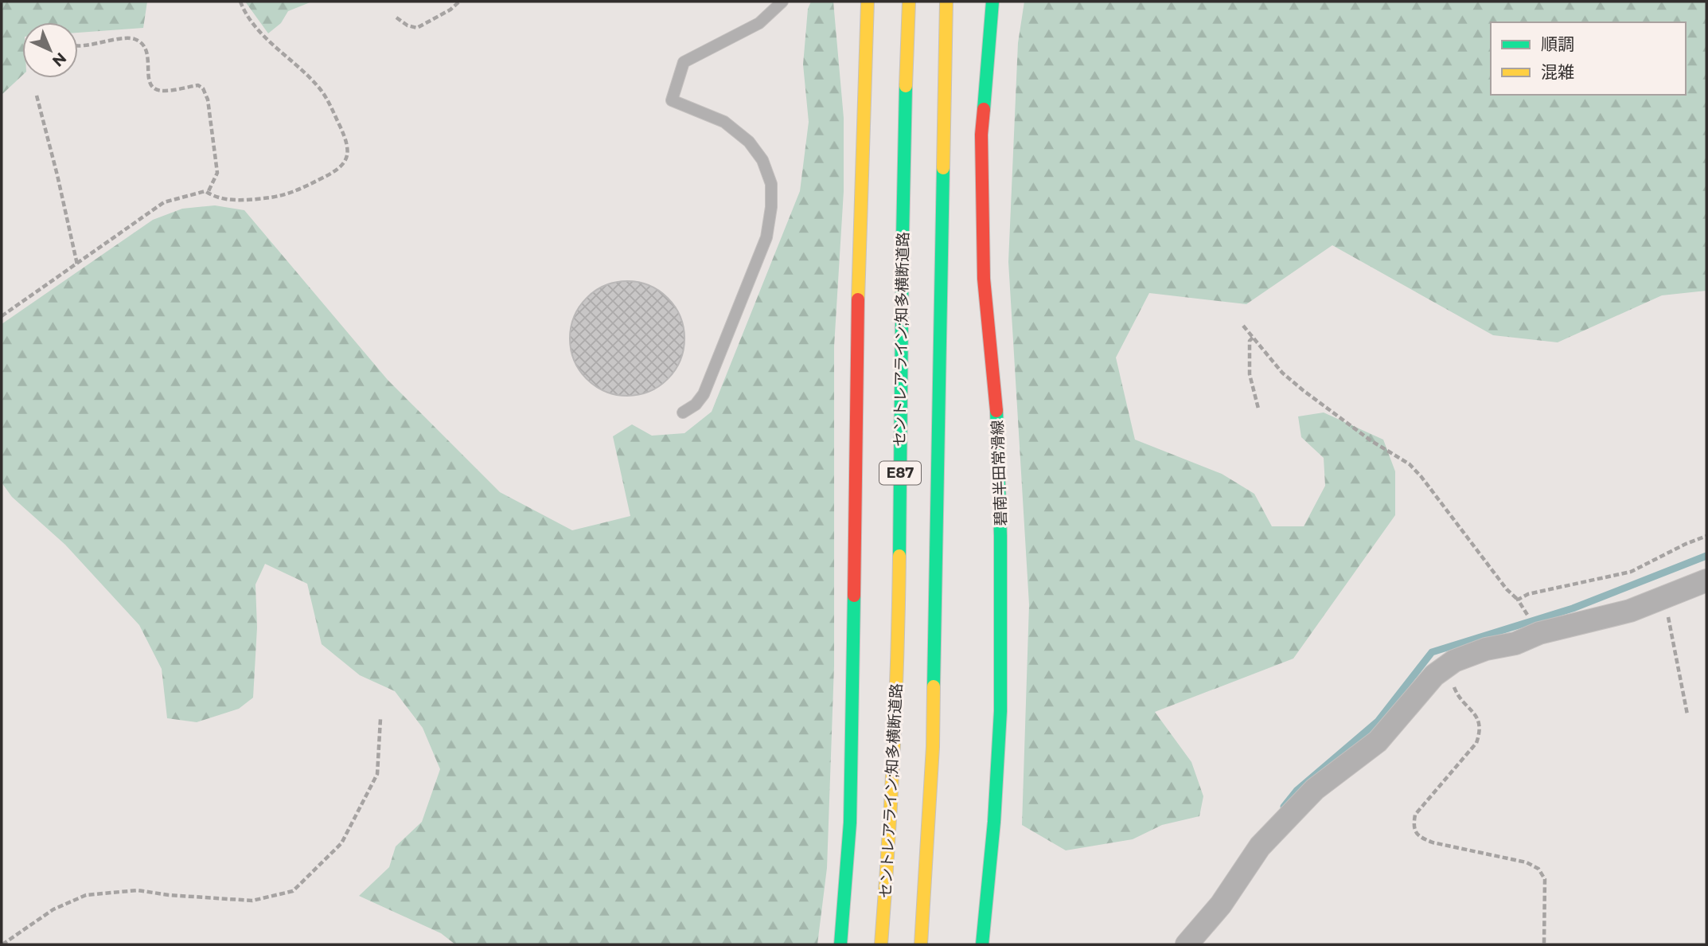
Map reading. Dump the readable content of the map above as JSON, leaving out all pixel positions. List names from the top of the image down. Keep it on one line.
{"streets":{"main road":["セントレアライン;知多横断道路","E87","碧南半田常滑線"]},"legend":["順調","混雑"],"north":"bottom right"}
